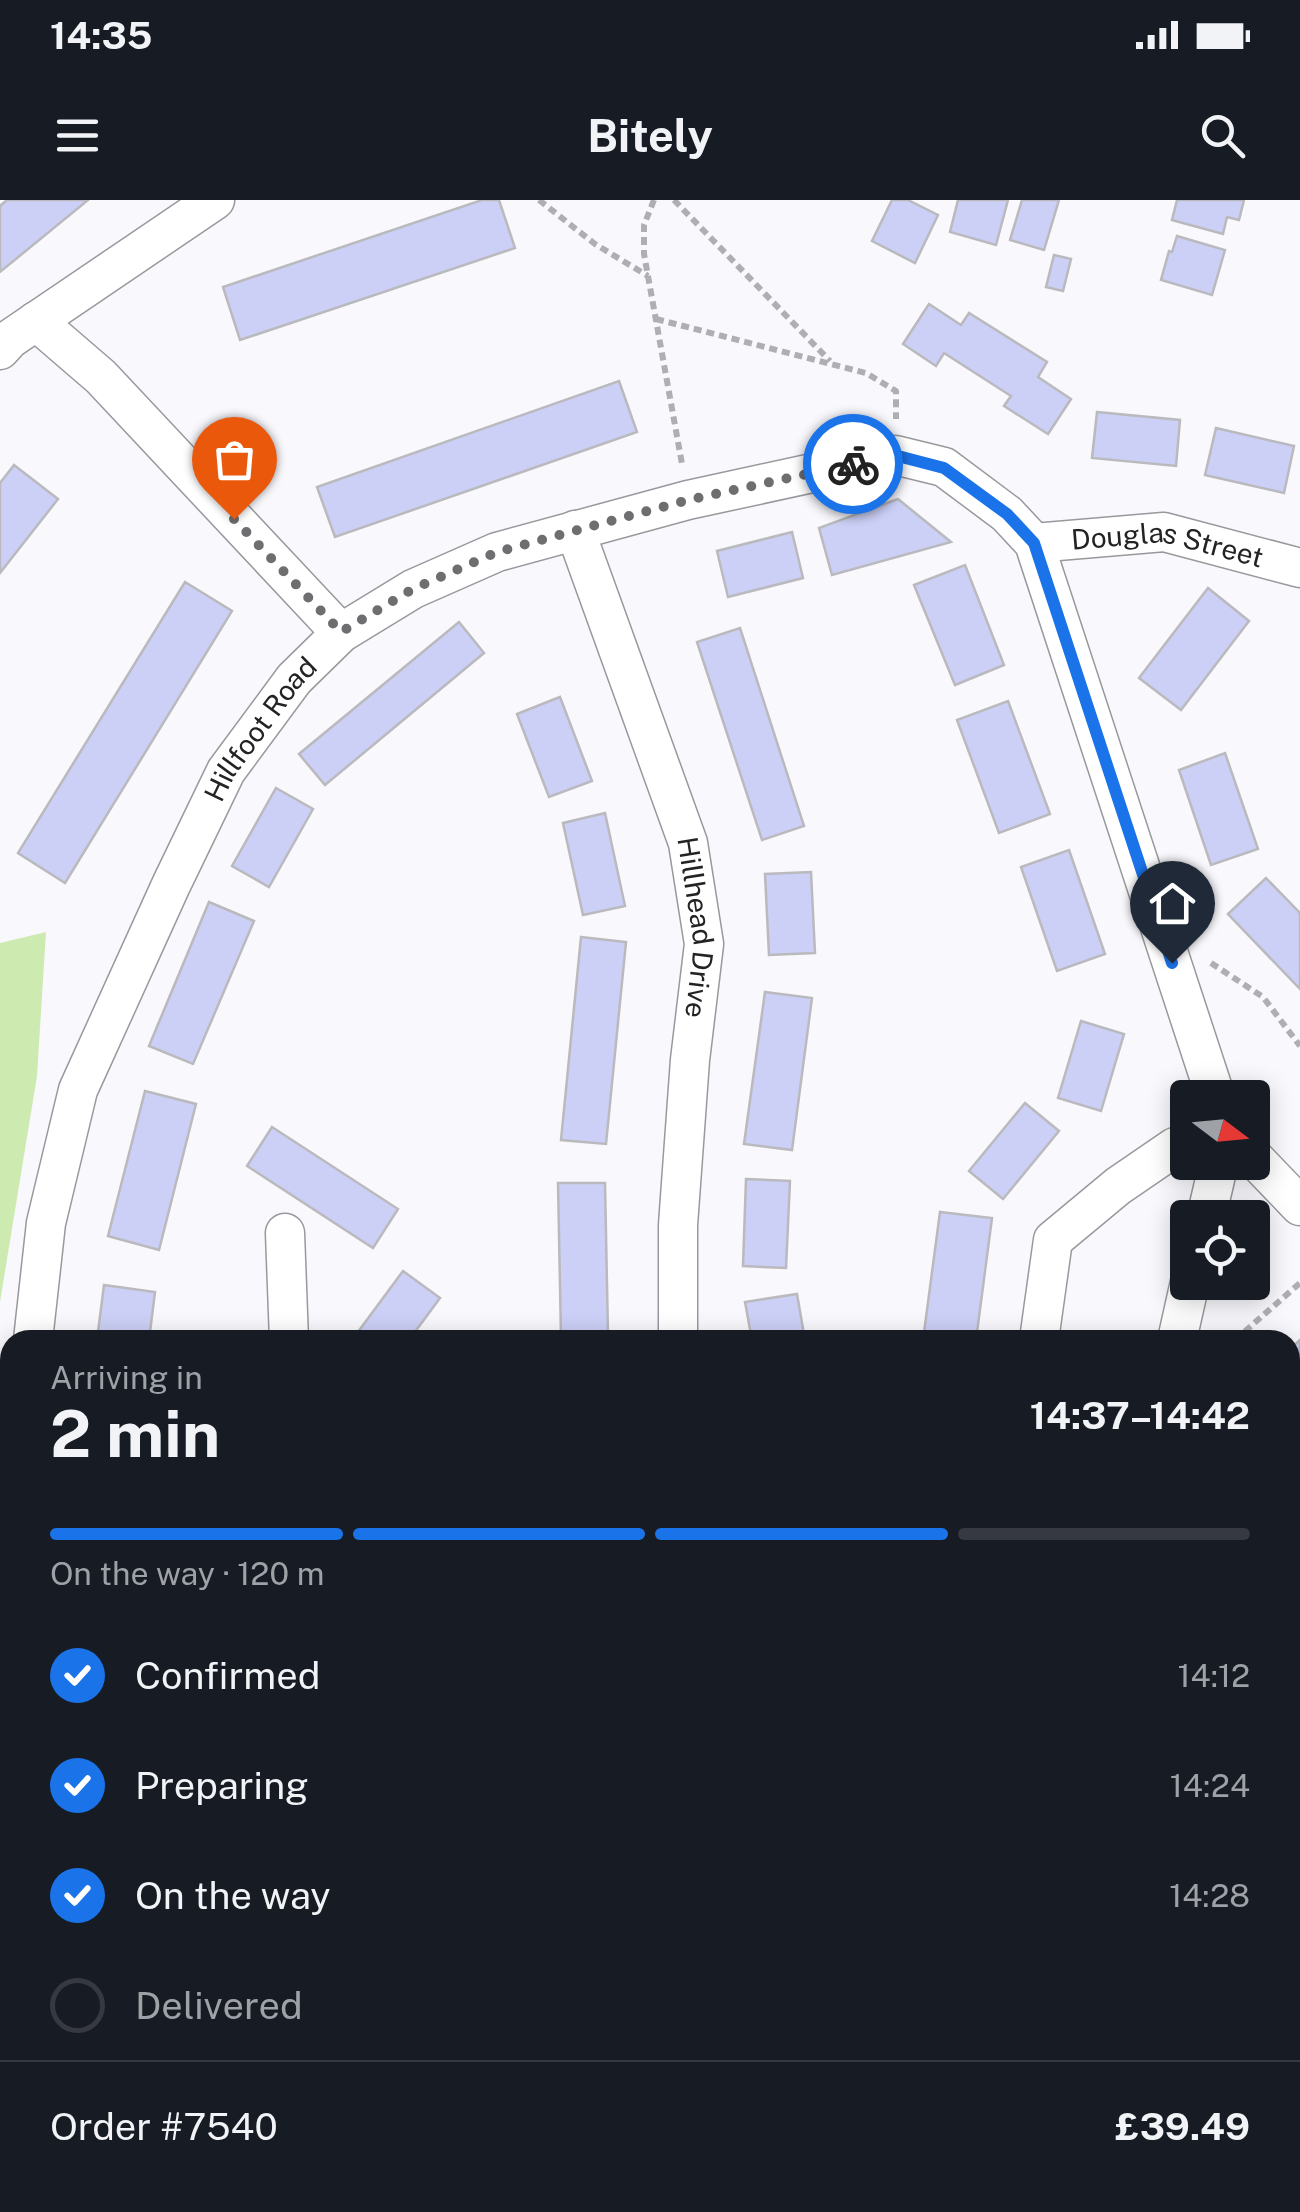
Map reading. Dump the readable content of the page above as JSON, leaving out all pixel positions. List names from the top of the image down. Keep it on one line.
{"streets":{"street":["Douglas Street","Hillfoot Road","Hillhead Drive"]},"crossings":[["Douglas Street","Hillfoot Road"],["Hillfoot Road","Hillhead Drive"]],"north":"right","page":{"status":"14:35","header":"Bitely","heading":["2 min","Arriving in","14:37–14:42"],"panel":["Order #7540","£39.49"],"bar":"On the way · 120 m","list":[["Confirmed","14:12"],["Preparing","14:24"],["On the way","14:28"],"Delivered"]}}
